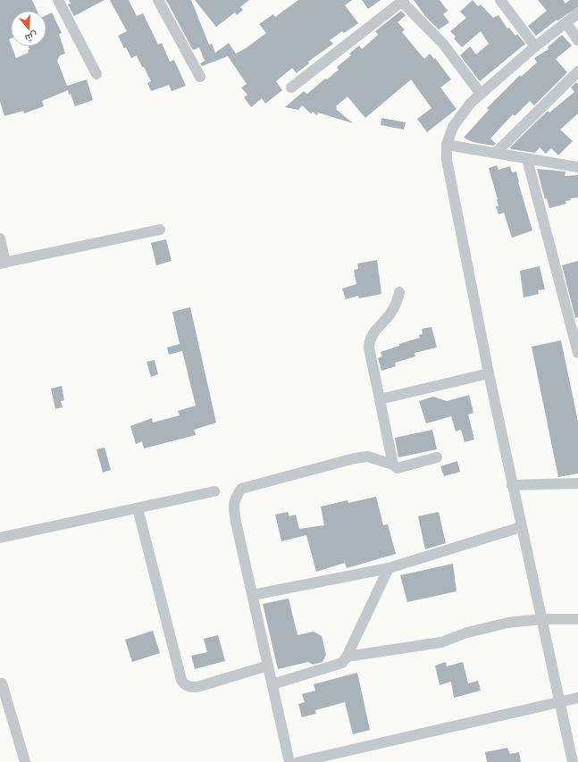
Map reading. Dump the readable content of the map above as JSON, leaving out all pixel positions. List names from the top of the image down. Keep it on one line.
{"north":"bottom"}
